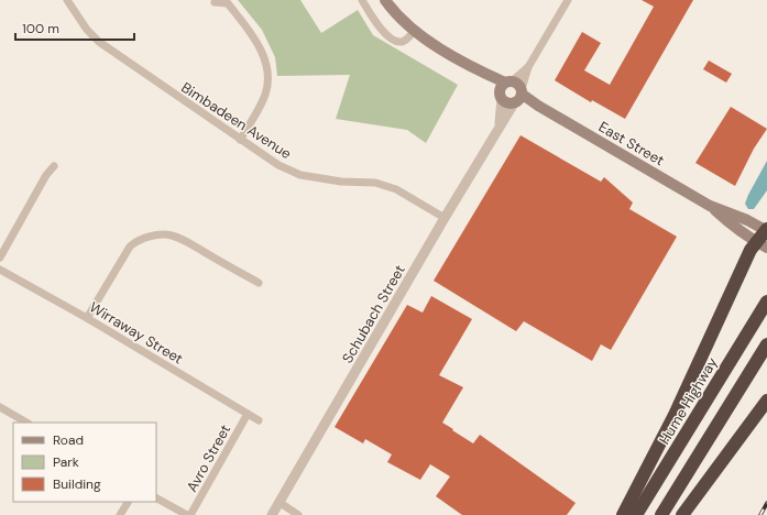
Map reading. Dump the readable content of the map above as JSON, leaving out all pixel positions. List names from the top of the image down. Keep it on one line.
{"streets":{"highway":["Hume Highway"],"main road":["East Street"],"street":["Bimbadeen Avenue","Schubach Street","Wirraway Street","Avro Street"]},"crossings":[["Bimbadeen Avenue","Schubach Street"],["East Street","Schubach Street"],["Wirraway Street","Avro Street"]],"legend":["Road","Park","Building"],"scale_bar":"100 m"}
